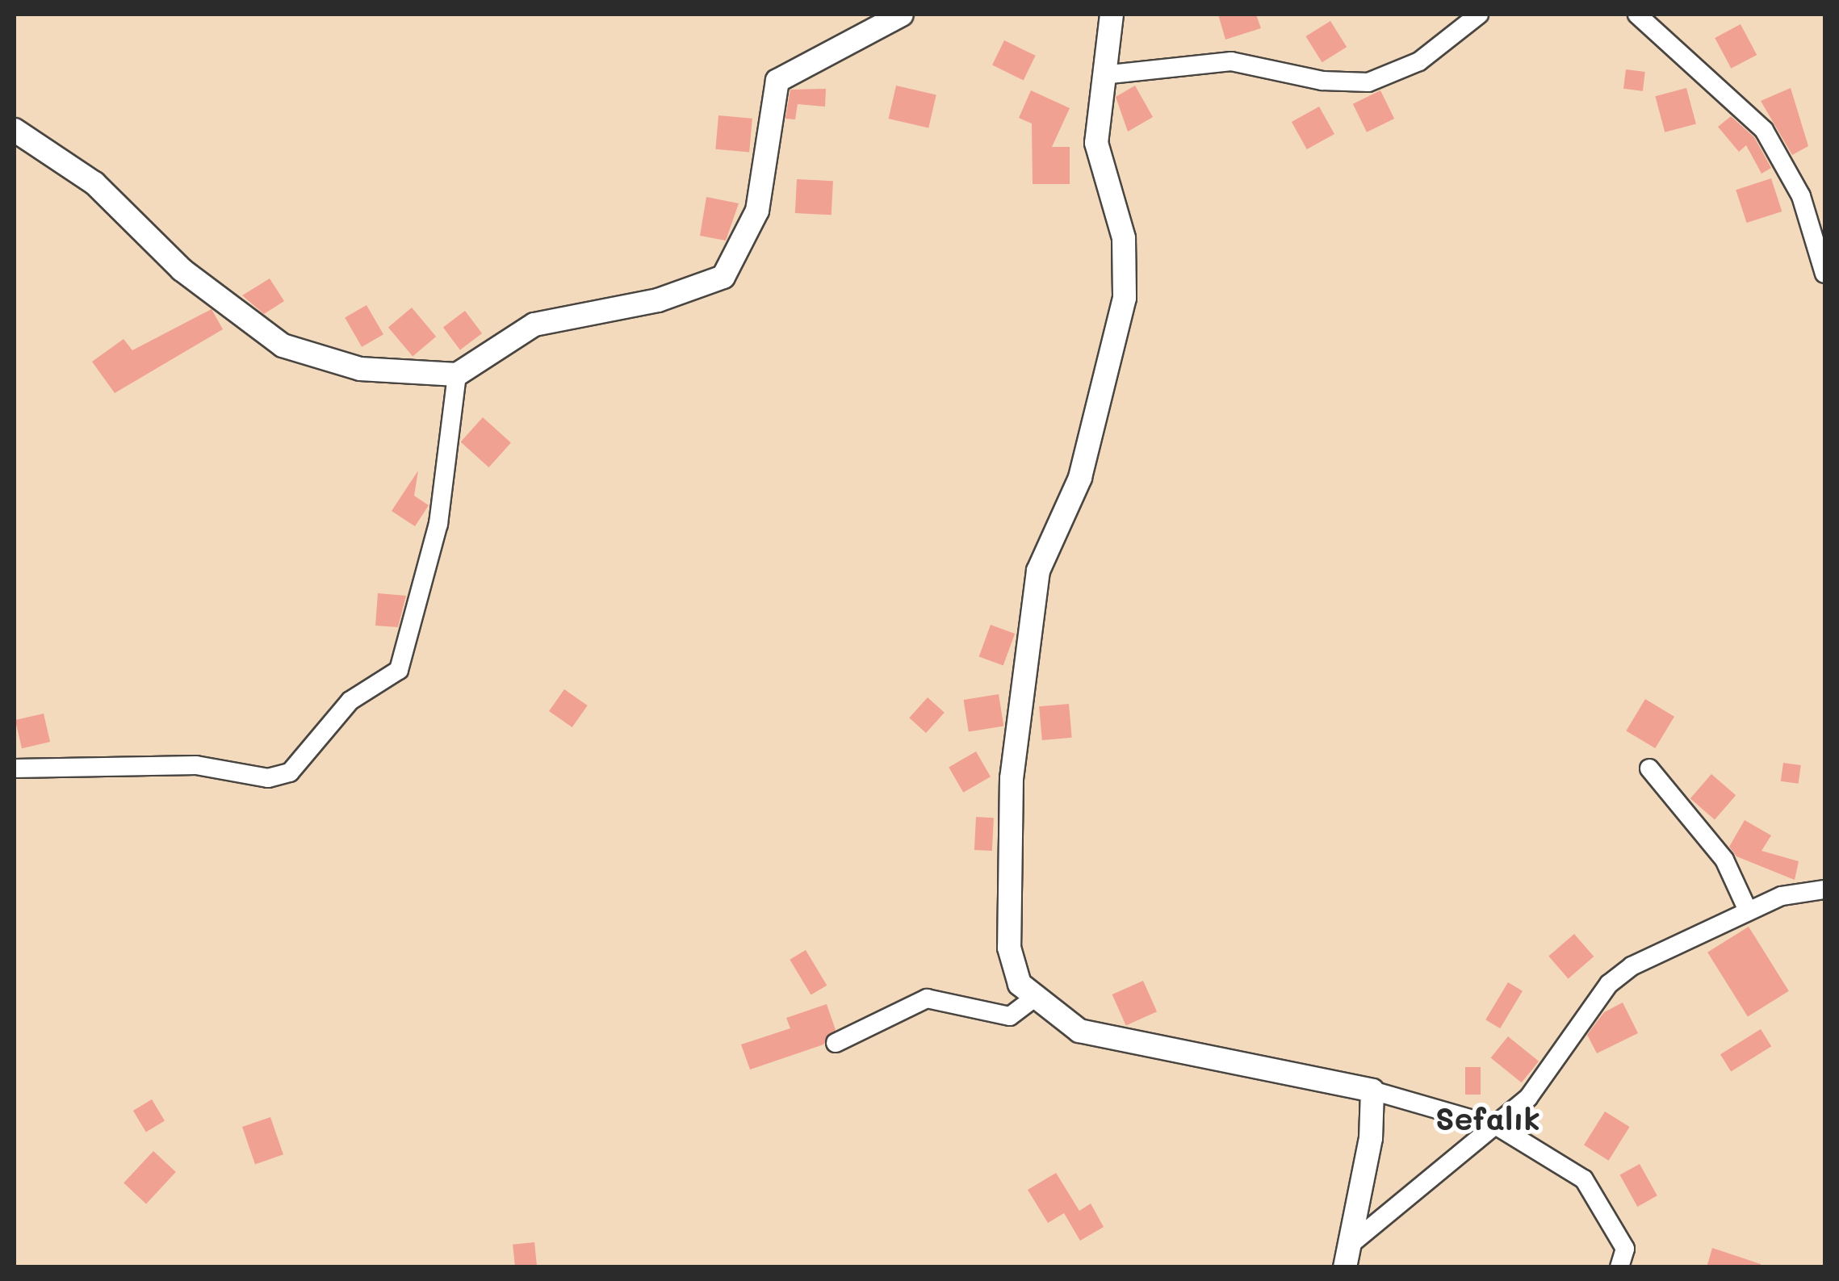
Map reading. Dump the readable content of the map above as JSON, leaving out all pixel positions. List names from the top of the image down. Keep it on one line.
{"districts":["Sefalık"]}
